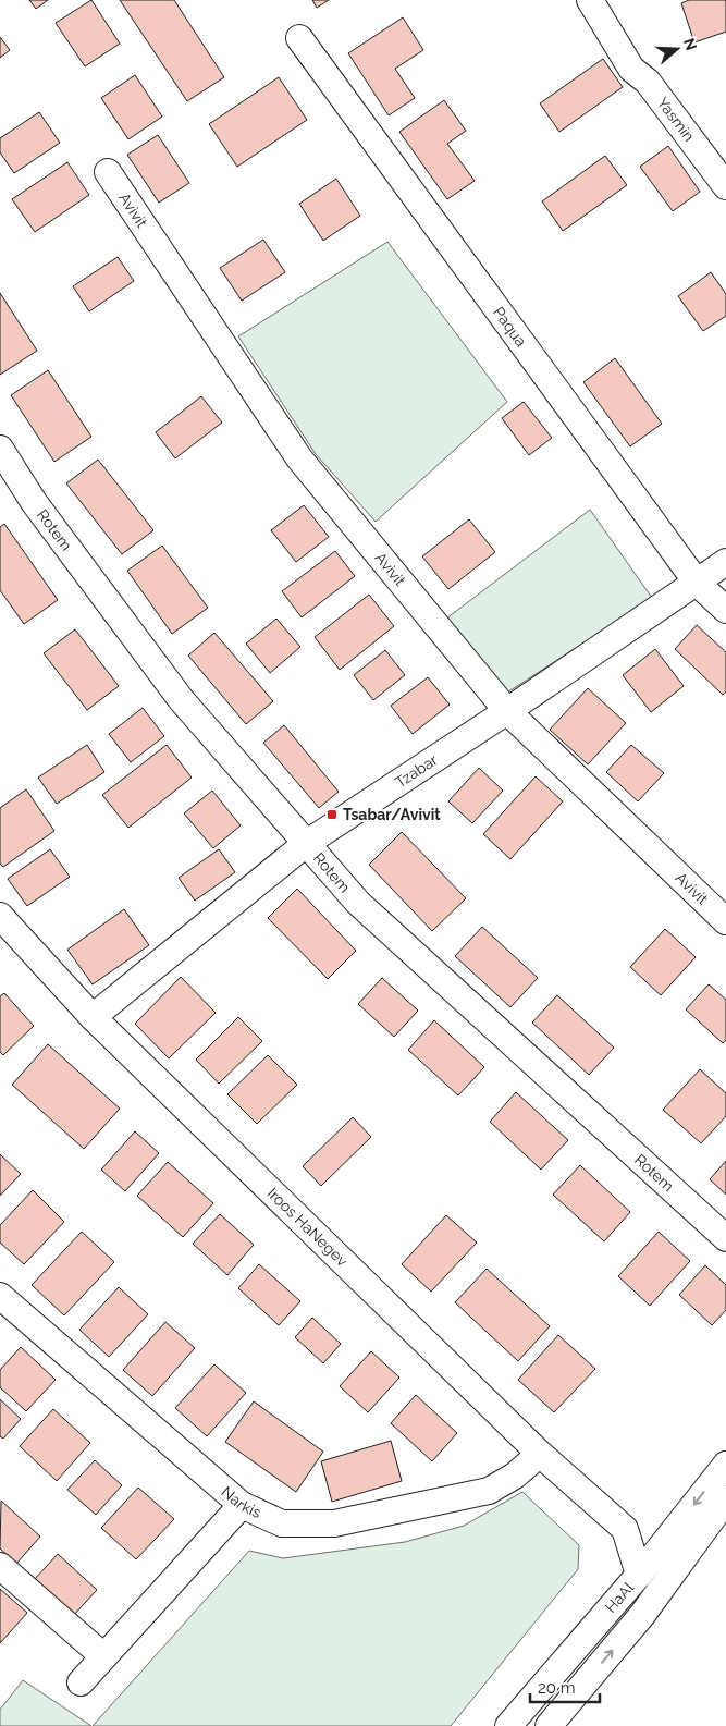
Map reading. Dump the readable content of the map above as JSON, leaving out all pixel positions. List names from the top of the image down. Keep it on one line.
{"streets":{"street":["Yasmin","Avivit","Paqua","Rotem","Tzabar","Iroos HaNegev","Narkis","HaAl"]},"crossings":[["Avivit","Tzabar"],["Paqua","Tzabar"],["Rotem","Tzabar"],["Tzabar","Iroos HaNegev"],["Iroos HaNegev","Narkis"]],"places":{"transit":["Tsabar/Avivit"]},"scale_bar":"20 m","north":"right"}
